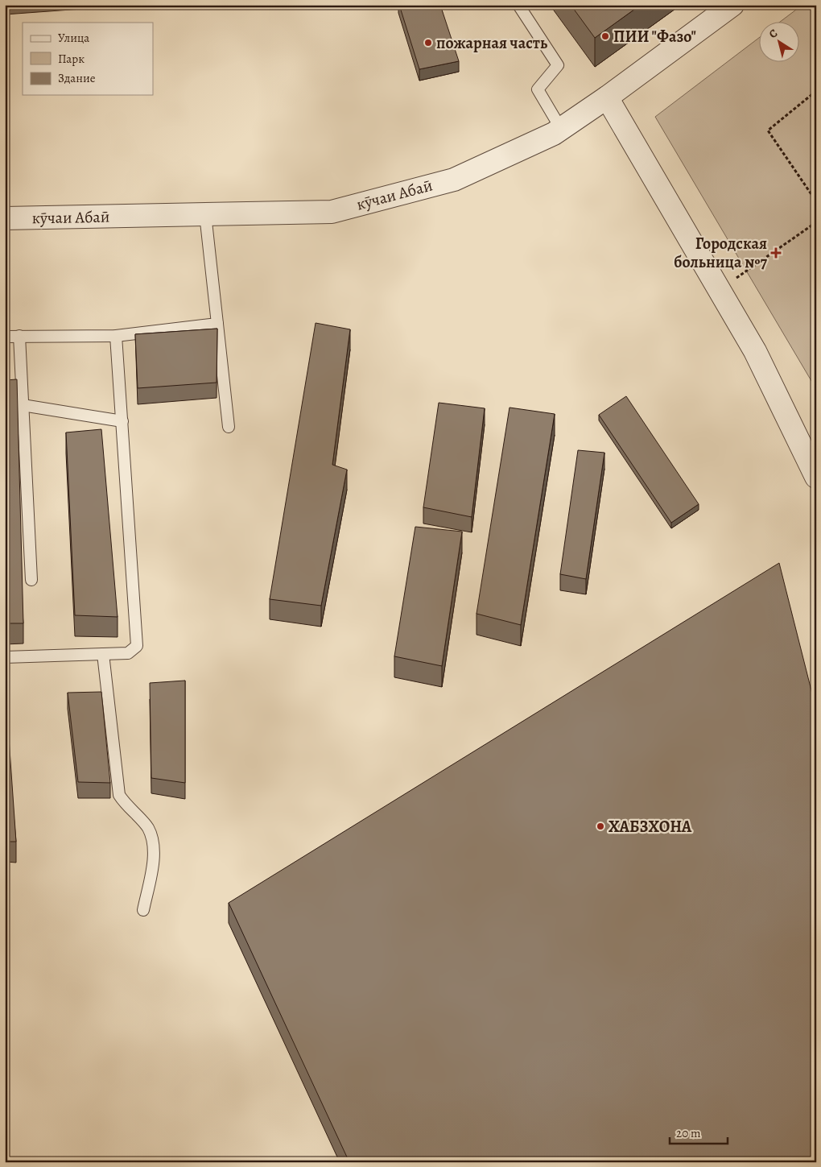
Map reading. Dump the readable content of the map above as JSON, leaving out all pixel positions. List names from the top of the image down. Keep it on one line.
{"streets":{"street":["кӯчаи Абаӣ"]},"places":{"other":["ПИИ \"Фазо\"","пожарная часть","ХАБЗХОНА"],"health":["Городская больница №7"]},"legend":["Улица","Парк","Здание"],"scale_bar":"20 m","north":"top left"}
